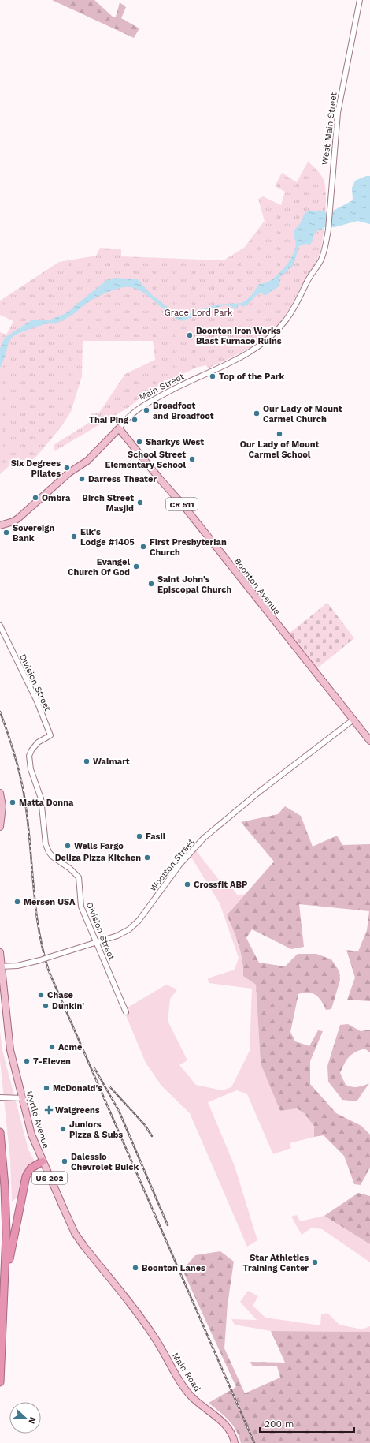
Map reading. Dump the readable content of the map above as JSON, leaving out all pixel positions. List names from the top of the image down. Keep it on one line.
{"streets":{"main road":["Main Street","CR 511","Boonton Avenue","Myrtle Avenue","US 202","Main Road"],"street":["West Main Street","Division Street","Wootton Street"]},"crossings":[["West Main Street","Main Street"],["Main Street","Boonton Avenue"],["Boonton Avenue","Wootton Street"],["Division Street","Wootton Street"],["Wootton Street","Myrtle Avenue"],["Myrtle Avenue","Main Road"]],"parks":["Grace Lord Park"],"places":{"other":["Boonton Iron Works Blast Furnace Ruins","Top of the Park","Broadfoot and Broadfoot","Our Lady of Mount Carmel Church","Thai Ping","Our Lady of Mount Carmel School","Sharkys West","School Street Elementary School","Six Degrees Pilates","Darress Theater","Ombra","Birch Street Masjid","Sovereign Bank","Elk's Lodge #1405","First Presbyterian Church","Evangel Church Of God","Saint John's Episcopal Church","Walmart","Matta Donna","Fasil","Wells Fargo","Deliza Pizza Kitchen","Crossfit ABP","Mersen USA","Chase","Dunkin'","Acme","7-Eleven","McDonald's","Juniors Pizza & Subs","Dalessio Chevrolet Buick","Star Athletics Training Center","Boonton Lanes"],"health":["Walgreens"]},"scale_bar":"200 m","north":"right"}
